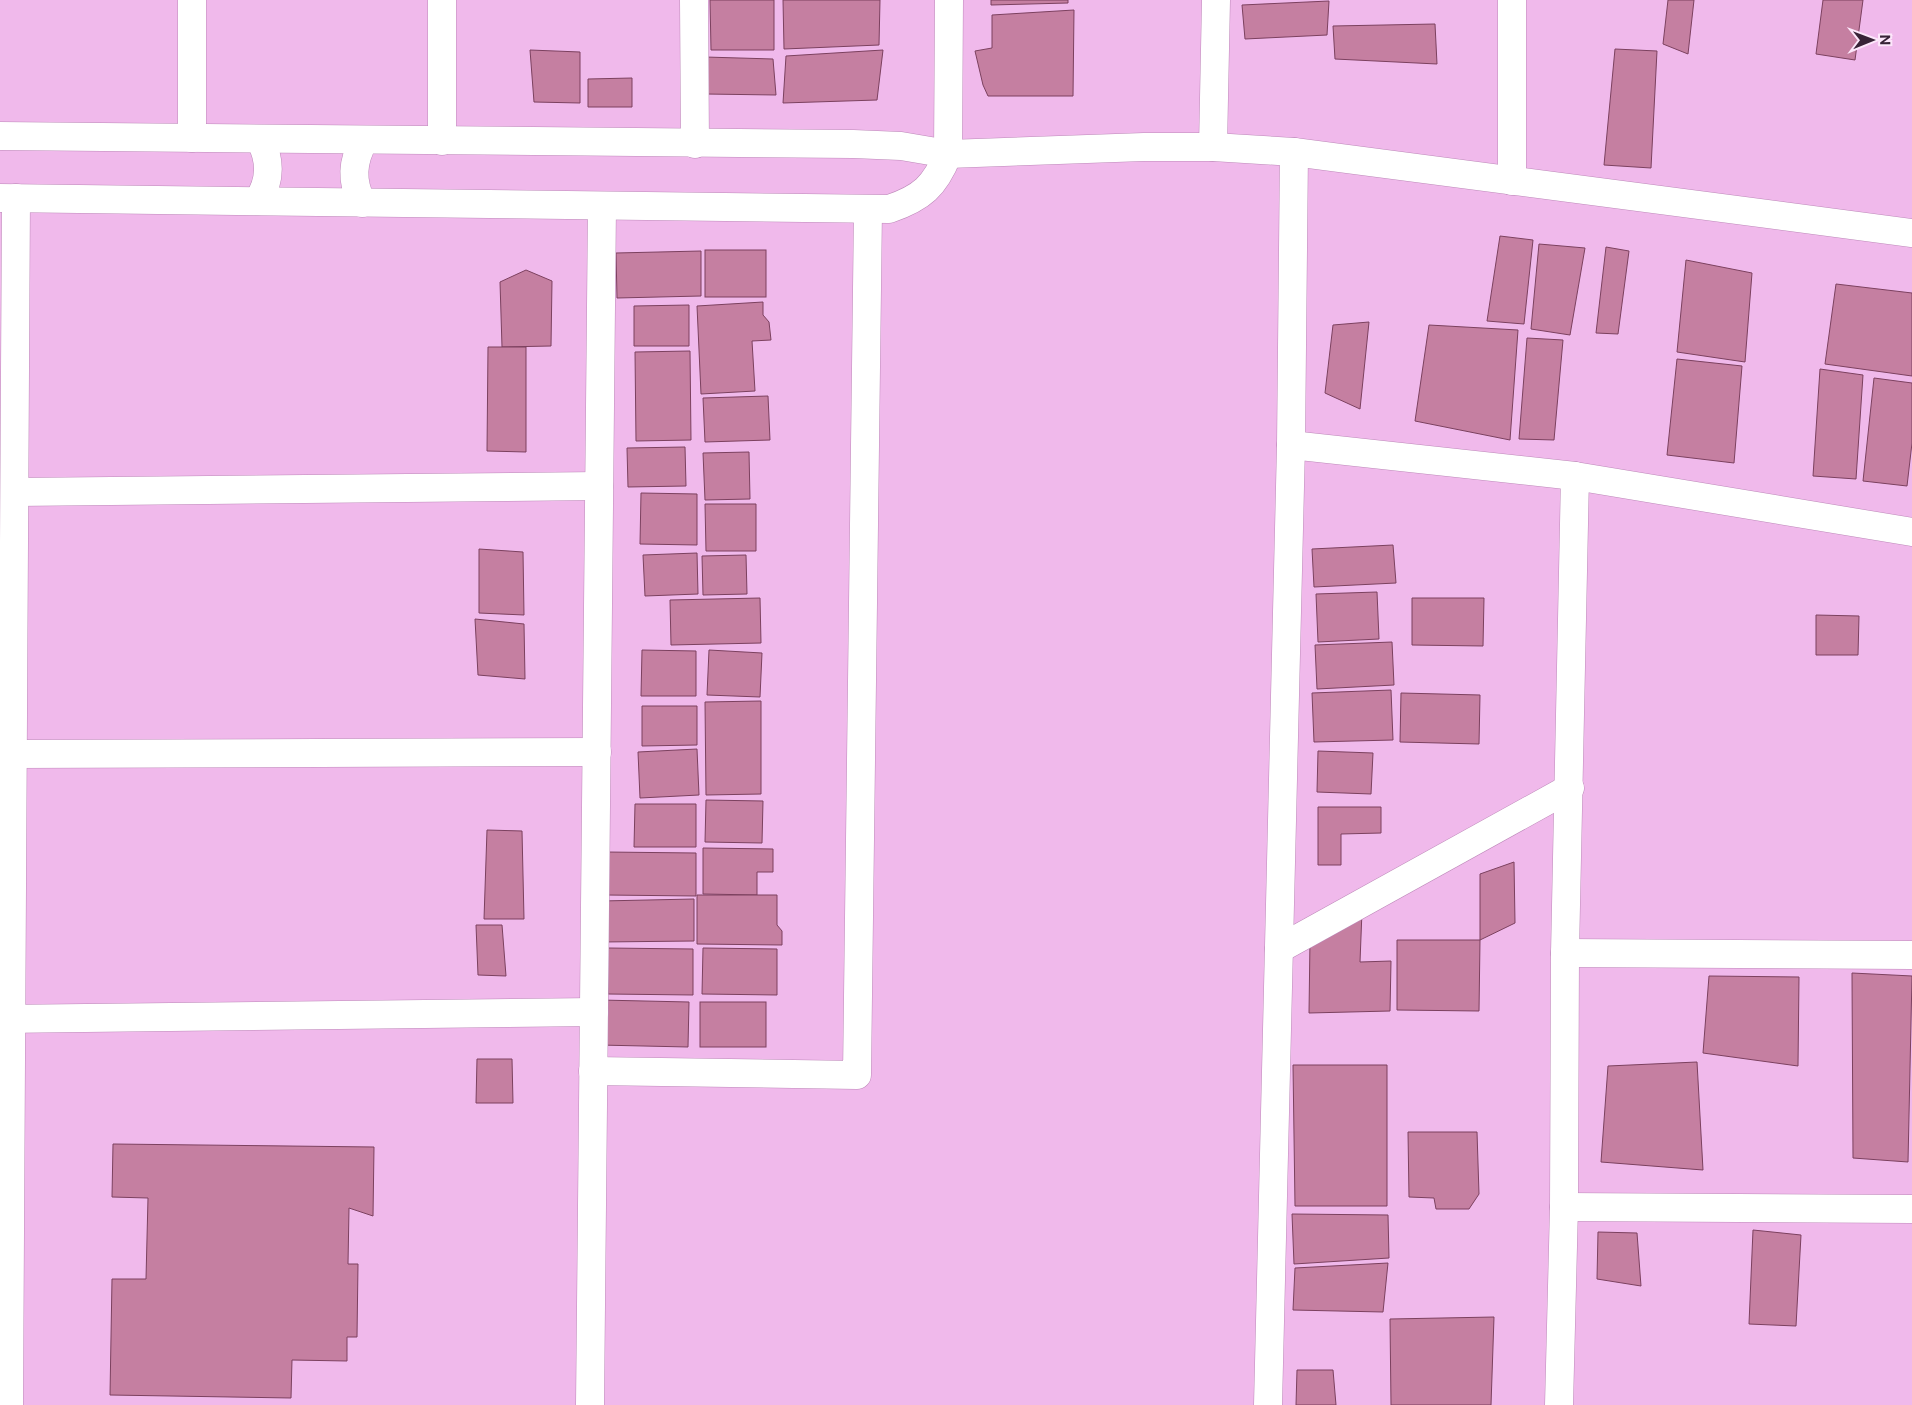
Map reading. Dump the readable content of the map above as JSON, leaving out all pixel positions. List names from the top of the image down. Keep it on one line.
{"north":"right"}
